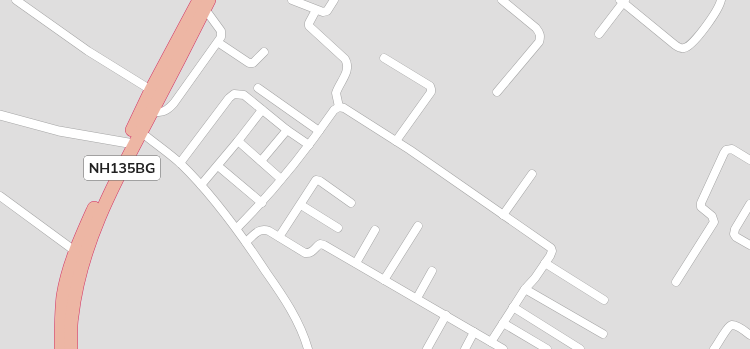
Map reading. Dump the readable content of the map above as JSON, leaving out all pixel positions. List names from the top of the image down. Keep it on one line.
{"streets":{"highway":["NH135BG"]}}
